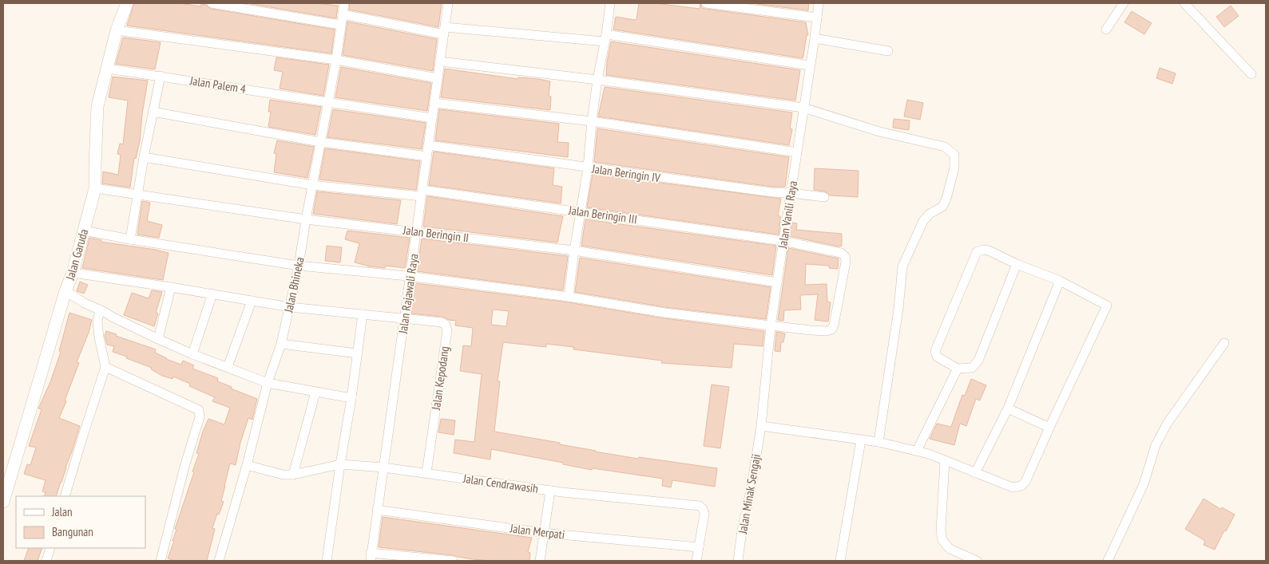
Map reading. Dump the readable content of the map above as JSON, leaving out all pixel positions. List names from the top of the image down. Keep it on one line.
{"streets":{"street":["Jalan Palem 4","Jalan Beringin IV","Jalan Beringin III","Jalan Vanili Raya","Jalan Beringin II","Jalan Garuda","Jalan Bhineka","Jalan Rajawali Raya","Jalan Kepodang","Jalan Cendrawasih","Jalan Minak Sengaji","Jalan Merpati"]},"crossings":[["Jalan Palem 4","Jalan Garuda"],["Jalan Palem 4","Jalan Bhineka"],["Jalan Palem 4","Jalan Rajawali Raya"],["Jalan Beringin IV","Jalan Vanili Raya"],["Jalan Beringin IV","Jalan Rajawali Raya"],["Jalan Beringin III","Jalan Vanili Raya"],["Jalan Beringin III","Jalan Bhineka"],["Jalan Beringin III","Jalan Rajawali Raya"],["Jalan Vanili Raya","Jalan Beringin II"],["Jalan Vanili Raya","Jalan Minak Sengaji"],["Jalan Beringin II","Jalan Garuda"],["Jalan Beringin II","Jalan Bhineka"],["Jalan Beringin II","Jalan Rajawali Raya"],["Jalan Garuda","Jalan Kepodang"],["Jalan Bhineka","Jalan Kepodang"],["Jalan Bhineka","Jalan Cendrawasih"],["Jalan Rajawali Raya","Jalan Kepodang"],["Jalan Rajawali Raya","Jalan Cendrawasih"],["Jalan Rajawali Raya","Jalan Merpati"],["Jalan Kepodang","Jalan Cendrawasih"],["Jalan Cendrawasih","Jalan Merpati"]],"legend":["Jalan","Bangunan"]}
